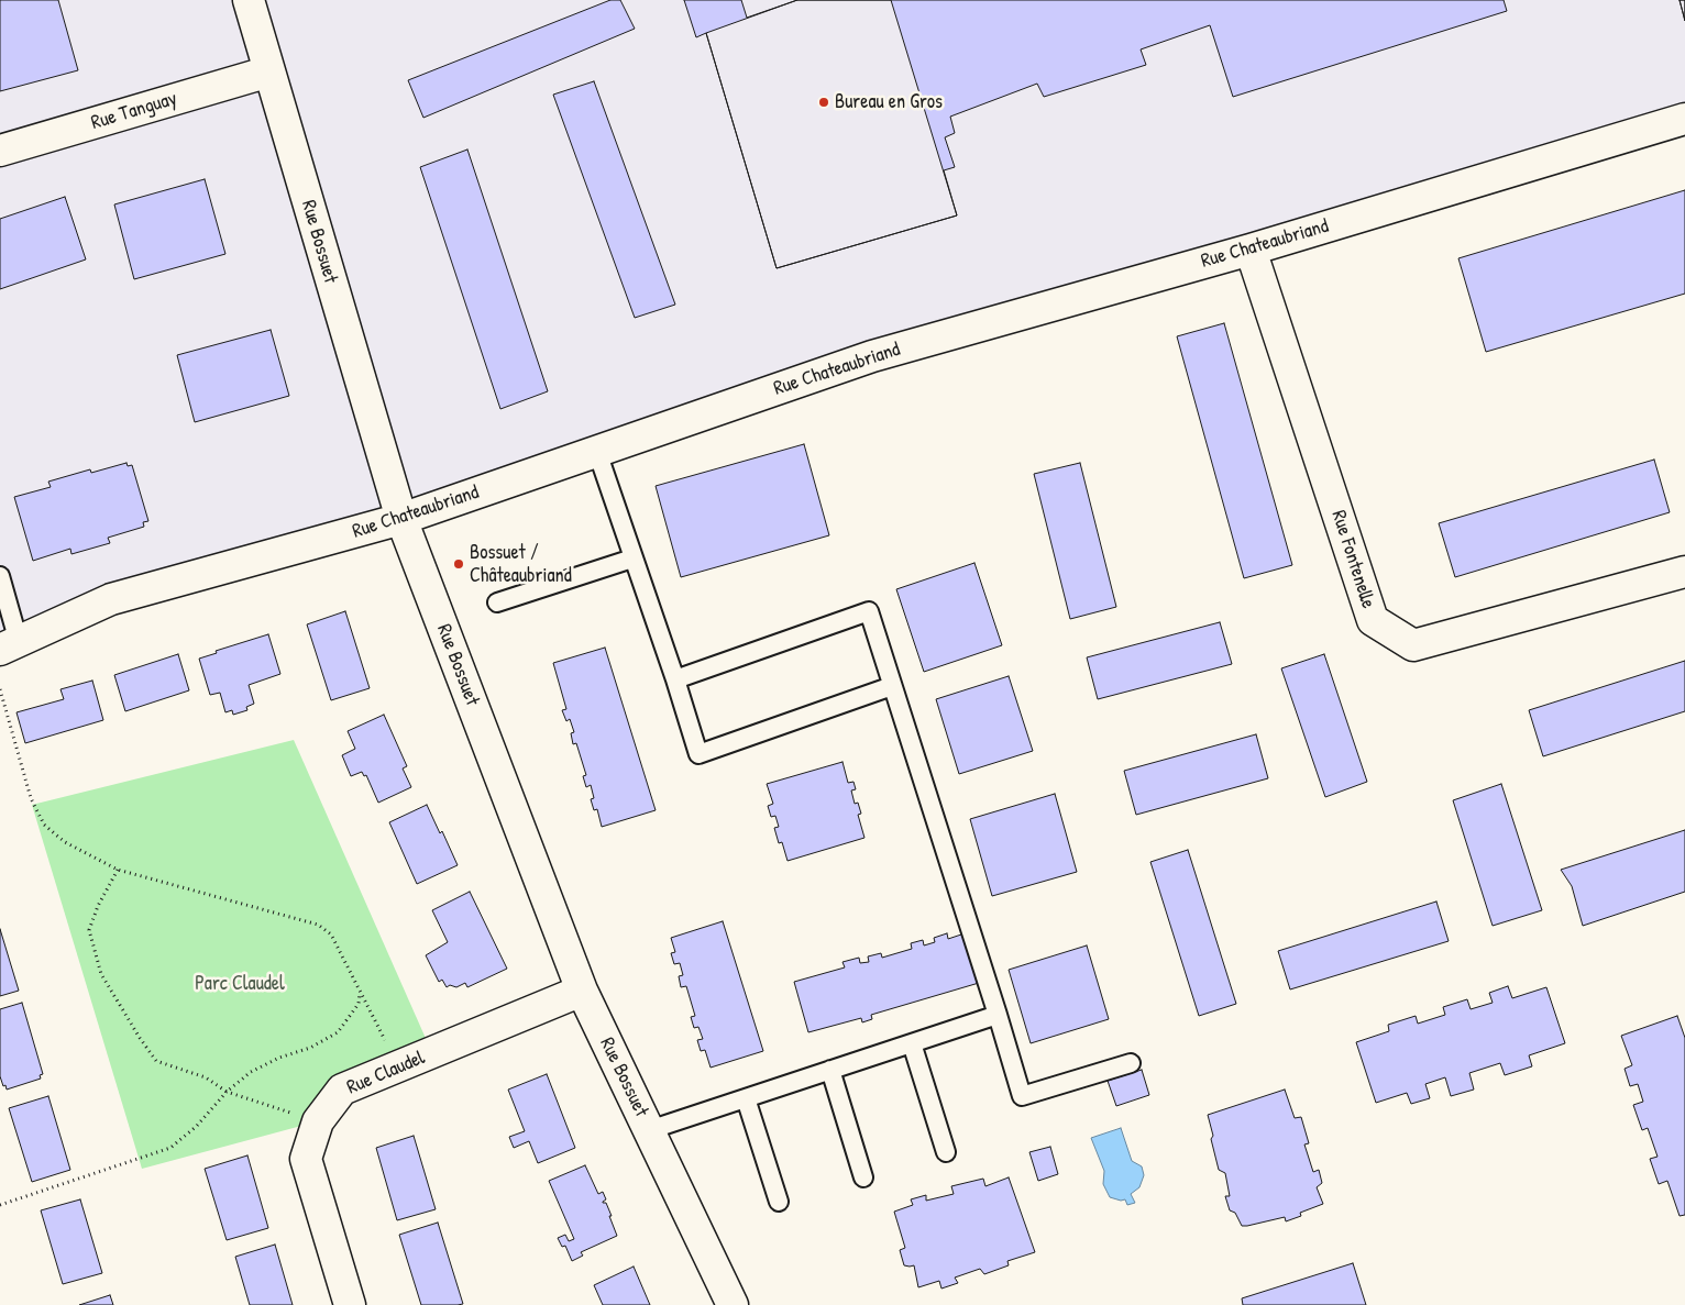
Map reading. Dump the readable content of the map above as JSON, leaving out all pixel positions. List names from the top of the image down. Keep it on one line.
{"streets":{"street":["Rue Tanguay","Rue Bossuet","Rue Chateaubriand","Rue Fontenelle","Rue Claudel"]},"crossings":[["Rue Tanguay","Rue Bossuet"],["Rue Bossuet","Rue Chateaubriand"],["Rue Bossuet","Rue Claudel"],["Rue Chateaubriand","Rue Fontenelle"]],"parks":["Parc Claudel"],"places":["Bureau en Gros","Bossuet / Châteaubriand"]}
